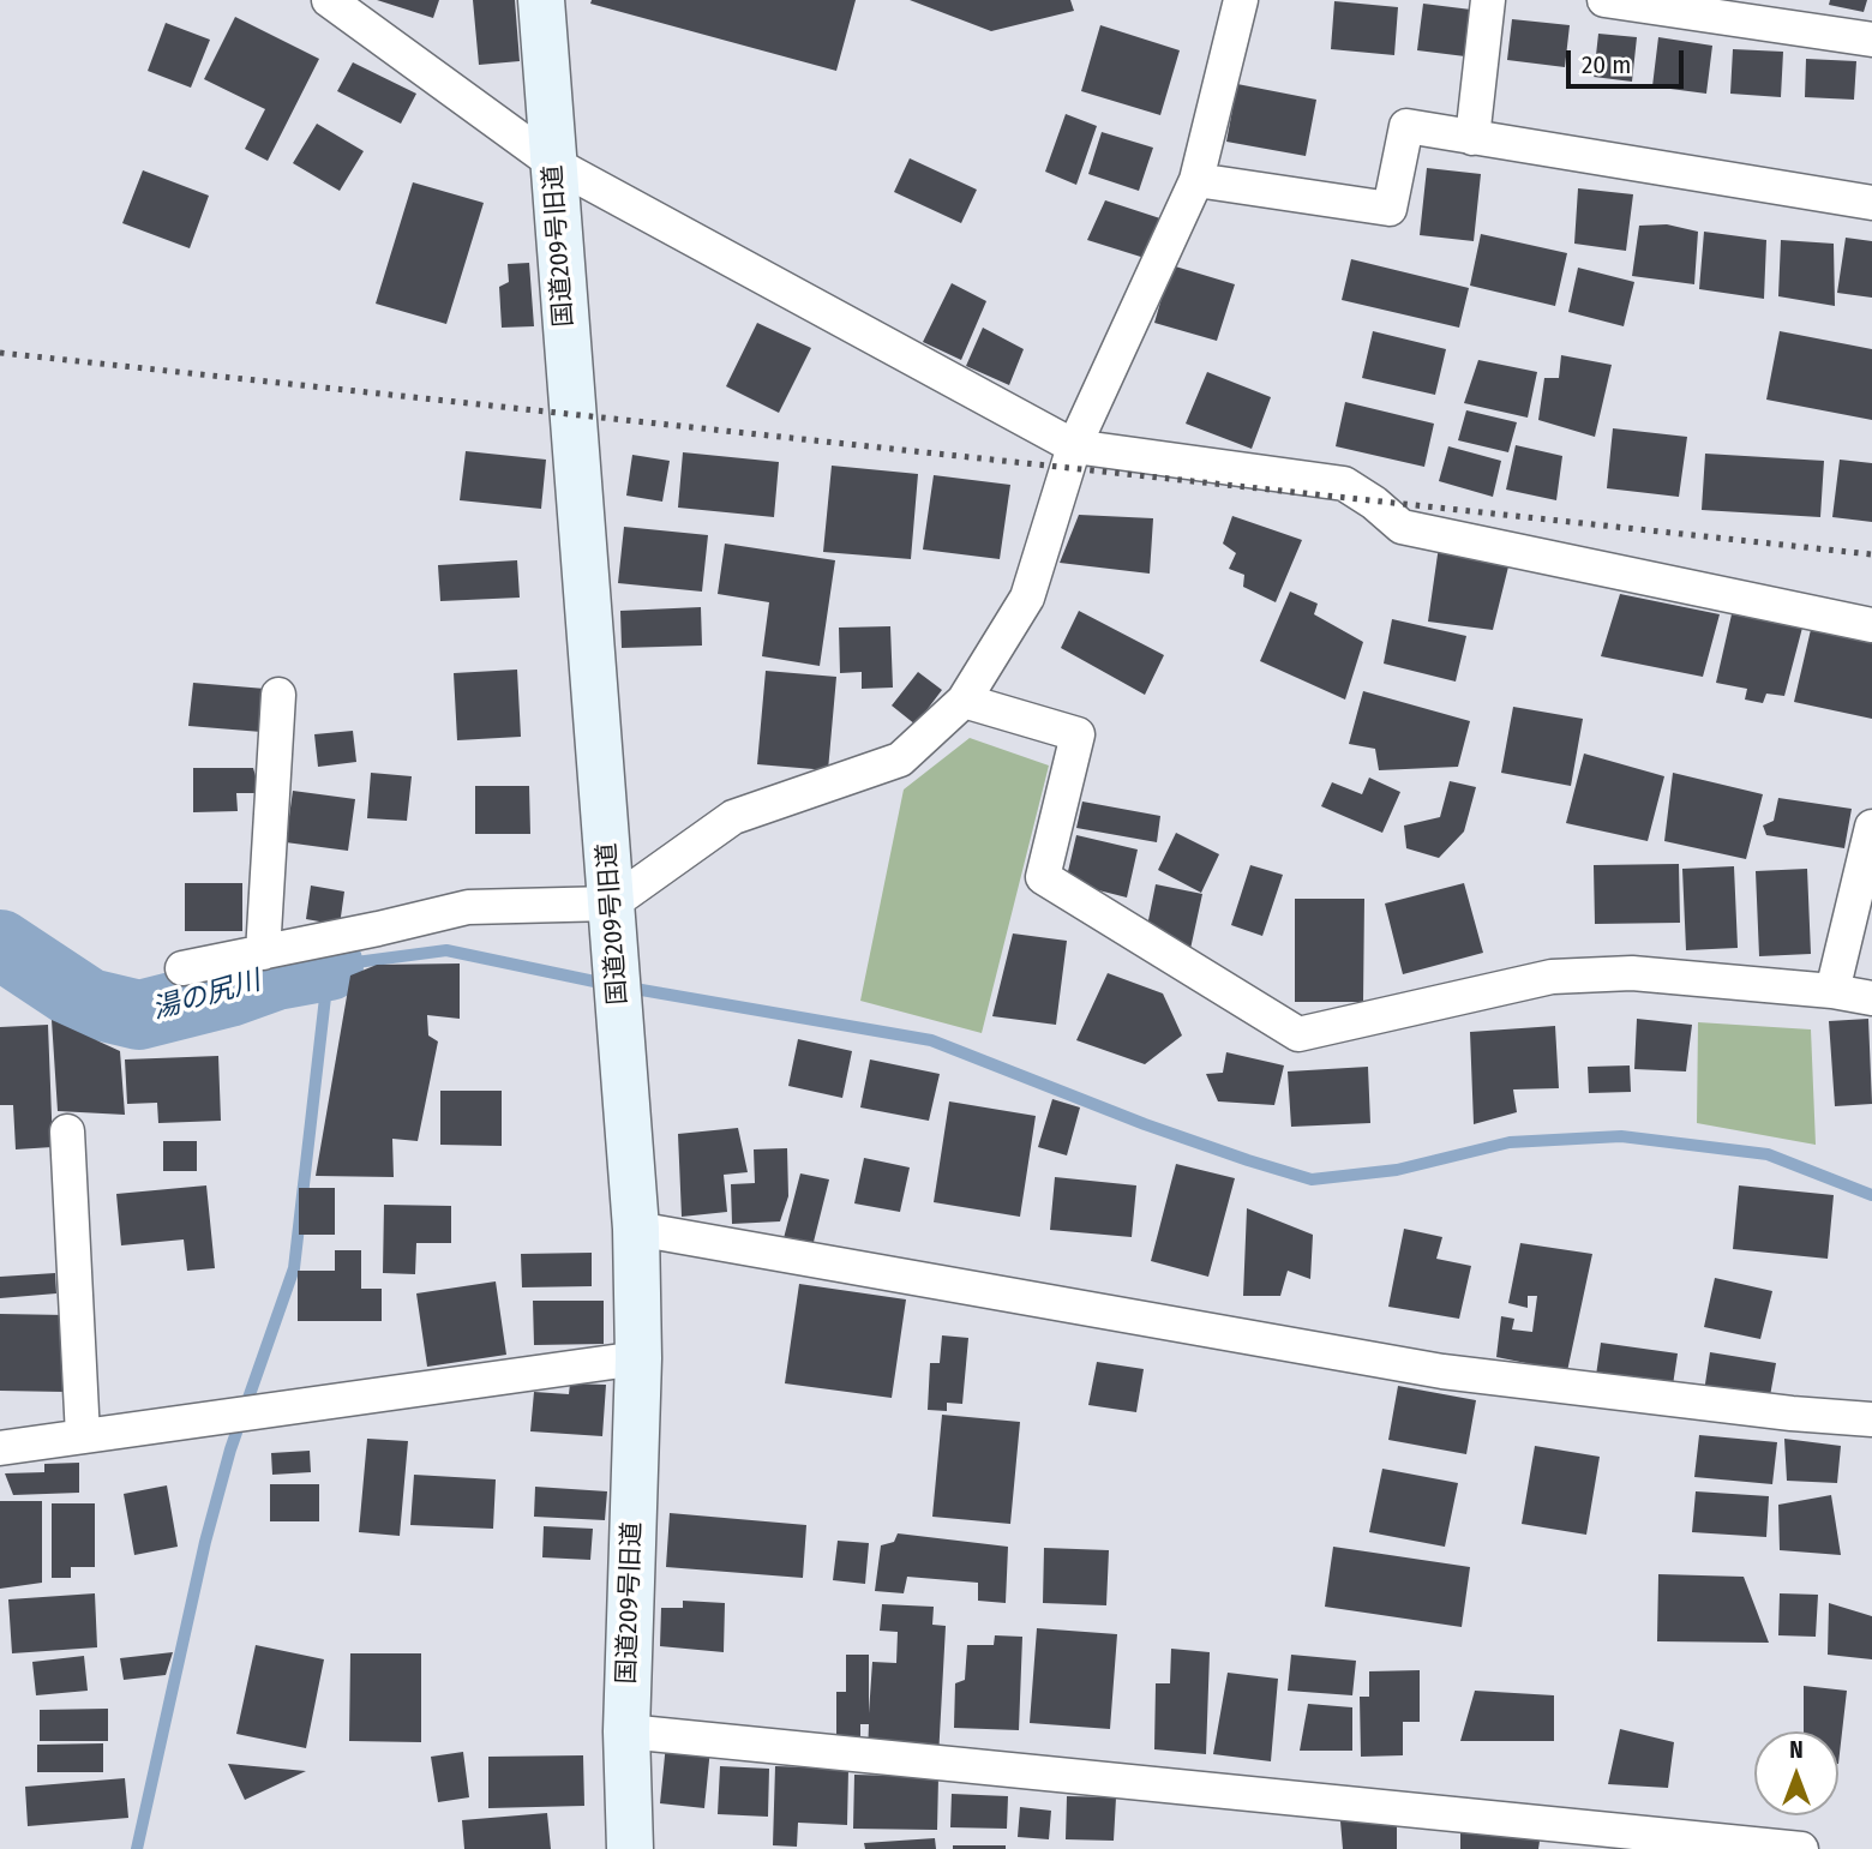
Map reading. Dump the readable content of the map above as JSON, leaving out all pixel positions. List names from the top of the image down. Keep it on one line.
{"streets":{"street":["国道209号旧道"]},"water":["湯の尻川"],"scale_bar":"20 m","north":"top"}
